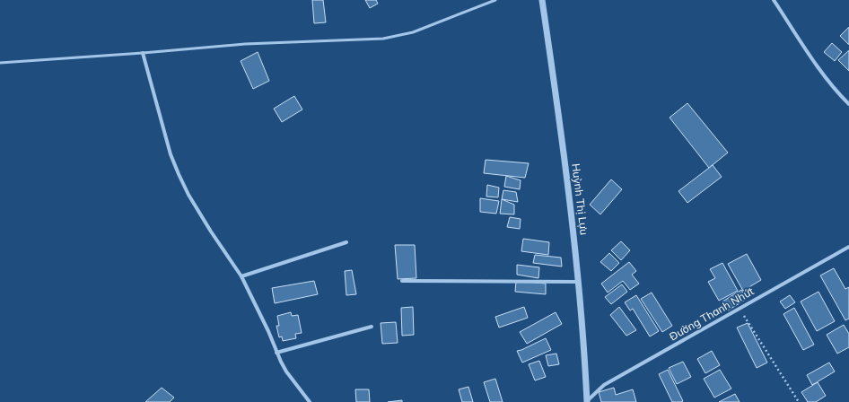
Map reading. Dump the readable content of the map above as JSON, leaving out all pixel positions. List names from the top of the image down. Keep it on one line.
{"streets":{"street":["Huỳnh Thị Lựu","Đường Thanh Nhứt"]},"crossings":[["Huỳnh Thị Lựu","Đường Thanh Nhứt"]]}
